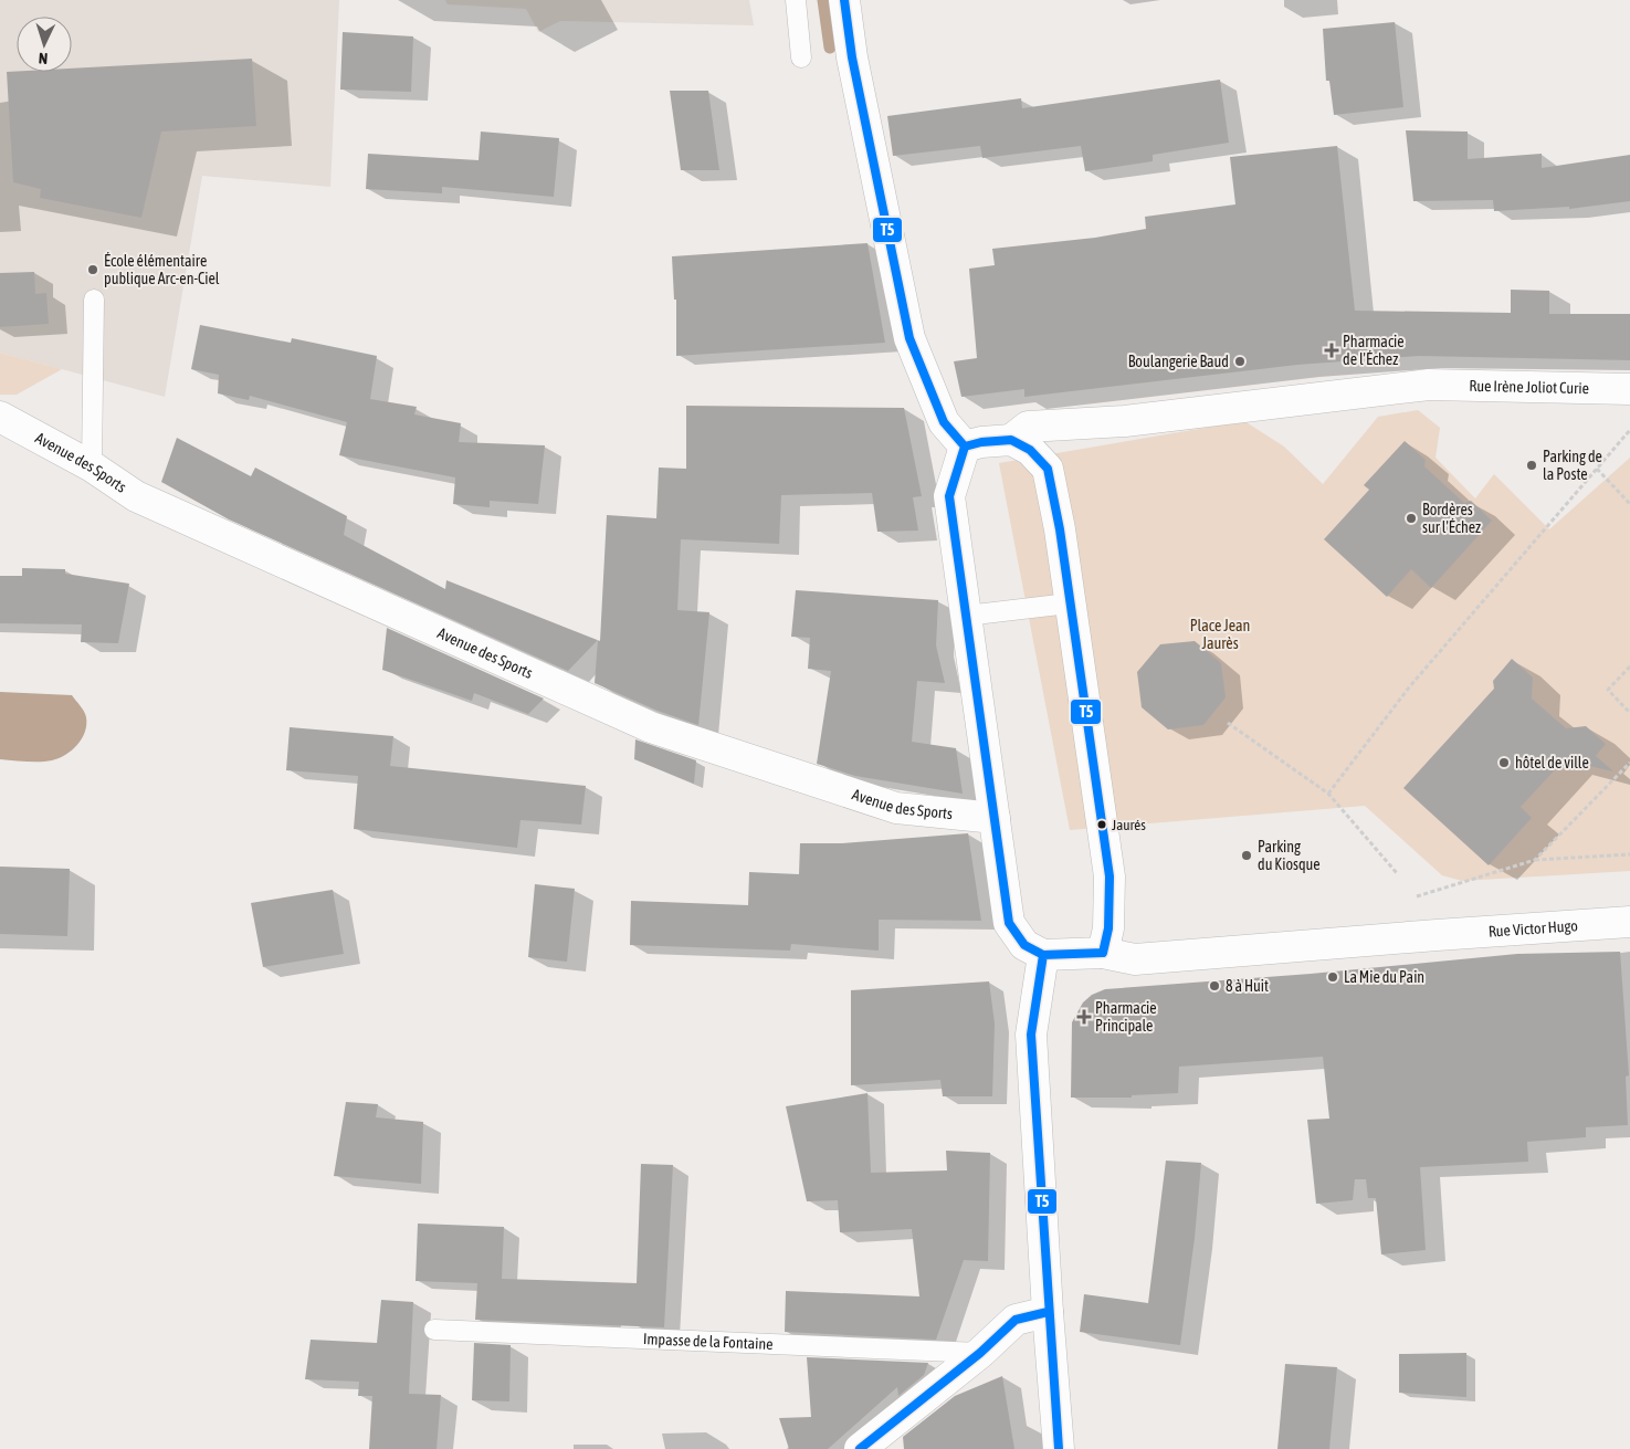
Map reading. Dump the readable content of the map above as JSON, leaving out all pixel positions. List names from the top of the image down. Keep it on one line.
{"streets":{"street":["Rue Irène Joliot Curie","Avenue des Sports","Rue Victor Hugo"],"lane":["Impasse de la Fontaine"]},"parks":["Place Jean Jaurès"],"places":{"other":["École élémentaire publique Arc-en-Ciel","Boulangerie Baud","Parking de la Poste","Bordères sur l'Échez","hôtel de ville","Jaurés","Parking du Kiosque","La Mie du Pain","8 à Huit"],"health":["Pharmacie de l'Échez","Pharmacie Principale"]},"lines":["transit line T5"],"north":"bottom"}
